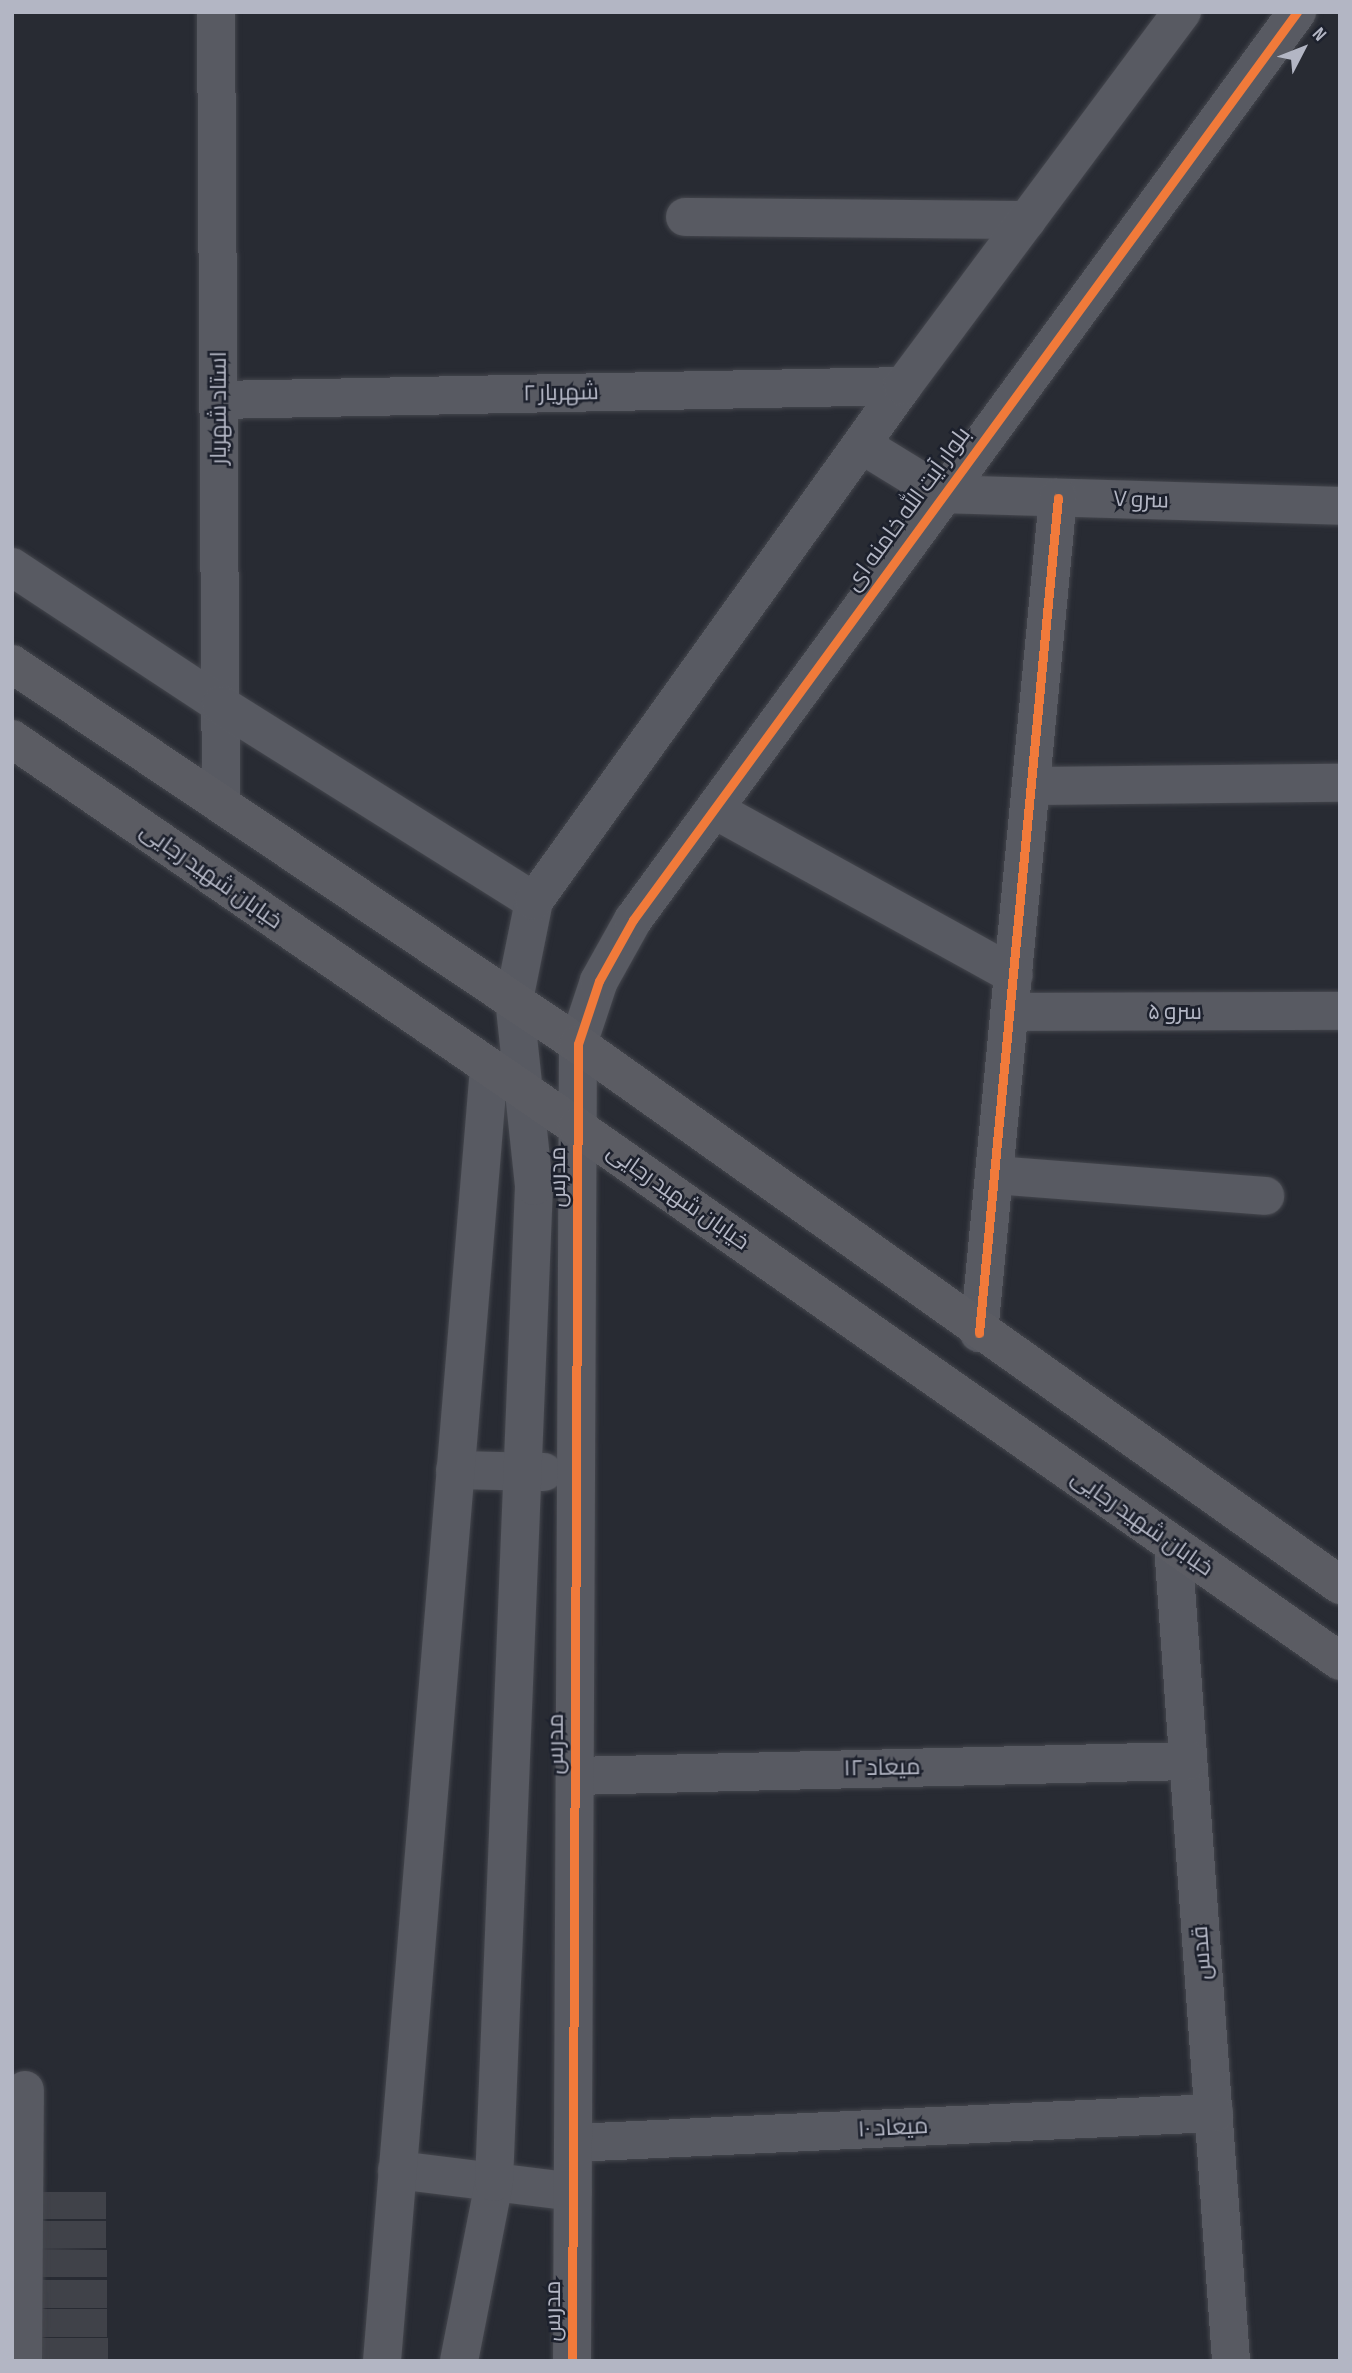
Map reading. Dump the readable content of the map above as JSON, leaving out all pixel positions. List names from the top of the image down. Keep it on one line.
{"streets":{"main road":["خیابان شهید رجایی"],"street":["شهریار ۲","استاد شهریار","سرو ۷","بلوار آیت الله خامنه ای","سرو ۵","مدرس","میعاد ۱۲","قدس","میعاد ۱۰"]},"crossings":[["شهریار ۲","استاد شهریار"],["سرو ۷","بلوار آیت الله خامنه ای"],["بلوار آیت الله خامنه ای","مدرس"],["خیابان شهید رجایی","مدرس"],["خیابان شهید رجایی","قدس"],["مدرس","میعاد ۱۲"],["مدرس","میعاد ۱۰"],["میعاد ۱۲","قدس"],["قدس","میعاد ۱۰"]],"north":"top right"}
